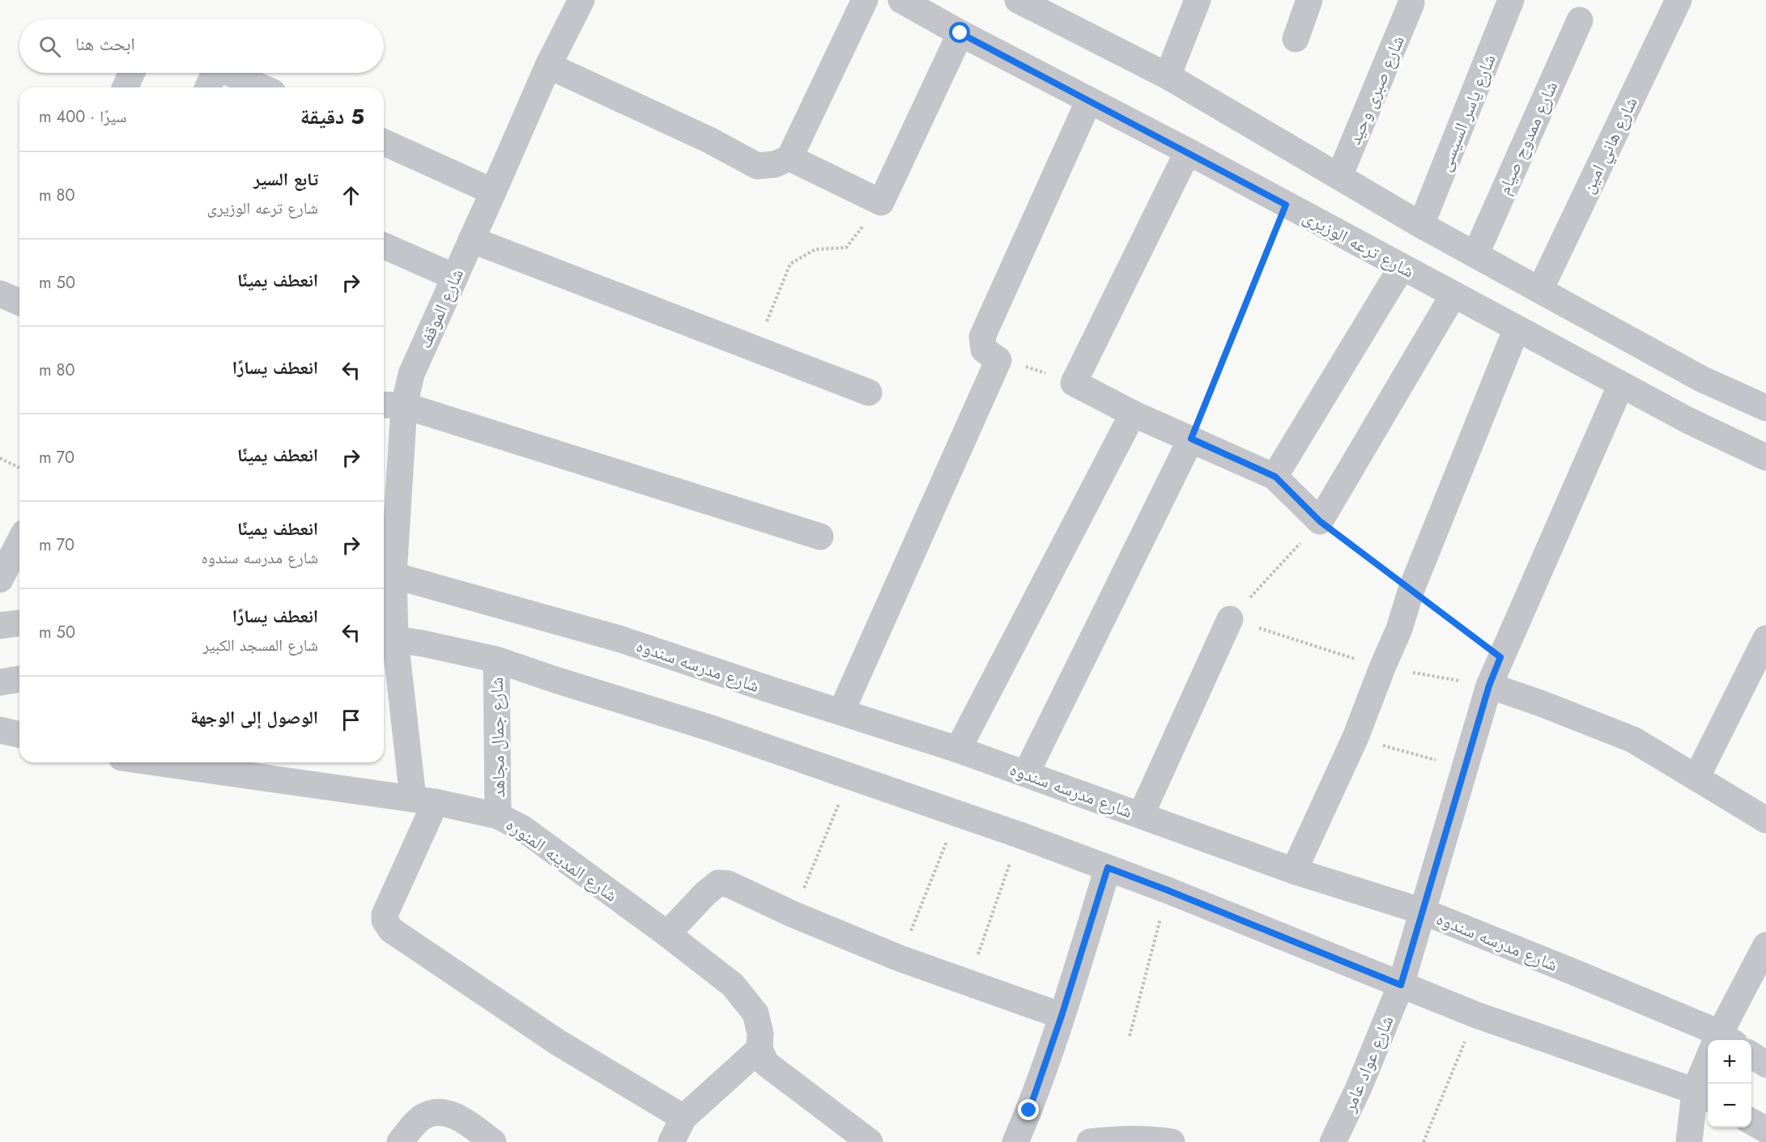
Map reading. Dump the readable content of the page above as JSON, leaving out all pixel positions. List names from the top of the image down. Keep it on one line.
{"streets":{"street":["شارع صبرى وحيد","شارع ياسر السيسى","شارع ممدوح صيام","شارع هاني امين","شارع ترعه الوزيرى","شارع الموقف","شارع مدرسه سندوه","شارع جمال مجاهد","شارع المدينه المنوره","شارع عواد عامر"]},"crossings":[["شارع ترعه الوزيرى","شارع عواد عامر"],["شارع الموقف","شارع مدرسه سندوه"],["شارع الموقف","شارع المدينه المنوره"],["شارع مدرسه سندوه","شارع عواد عامر"],["شارع جمال مجاهد","شارع المدينه المنوره"]],"page":{"search":"ابحث هنا","heading":["5 دقيقة","سيرًا · 400 m"],"list":[["تابع السير","شارع ترعه الوزيرى","80 m"],["انعطف يمينًا","50 m"],["انعطف يسارًا","80 m"],["انعطف يمينًا","70 m"],["انعطف يمينًا","شارع مدرسه سندوه","70 m"],["انعطف يسارًا","شارع المسجد الكبير","50 m"],"الوصول إلى الوجهة"],"map_buttons":["+","−"]}}
